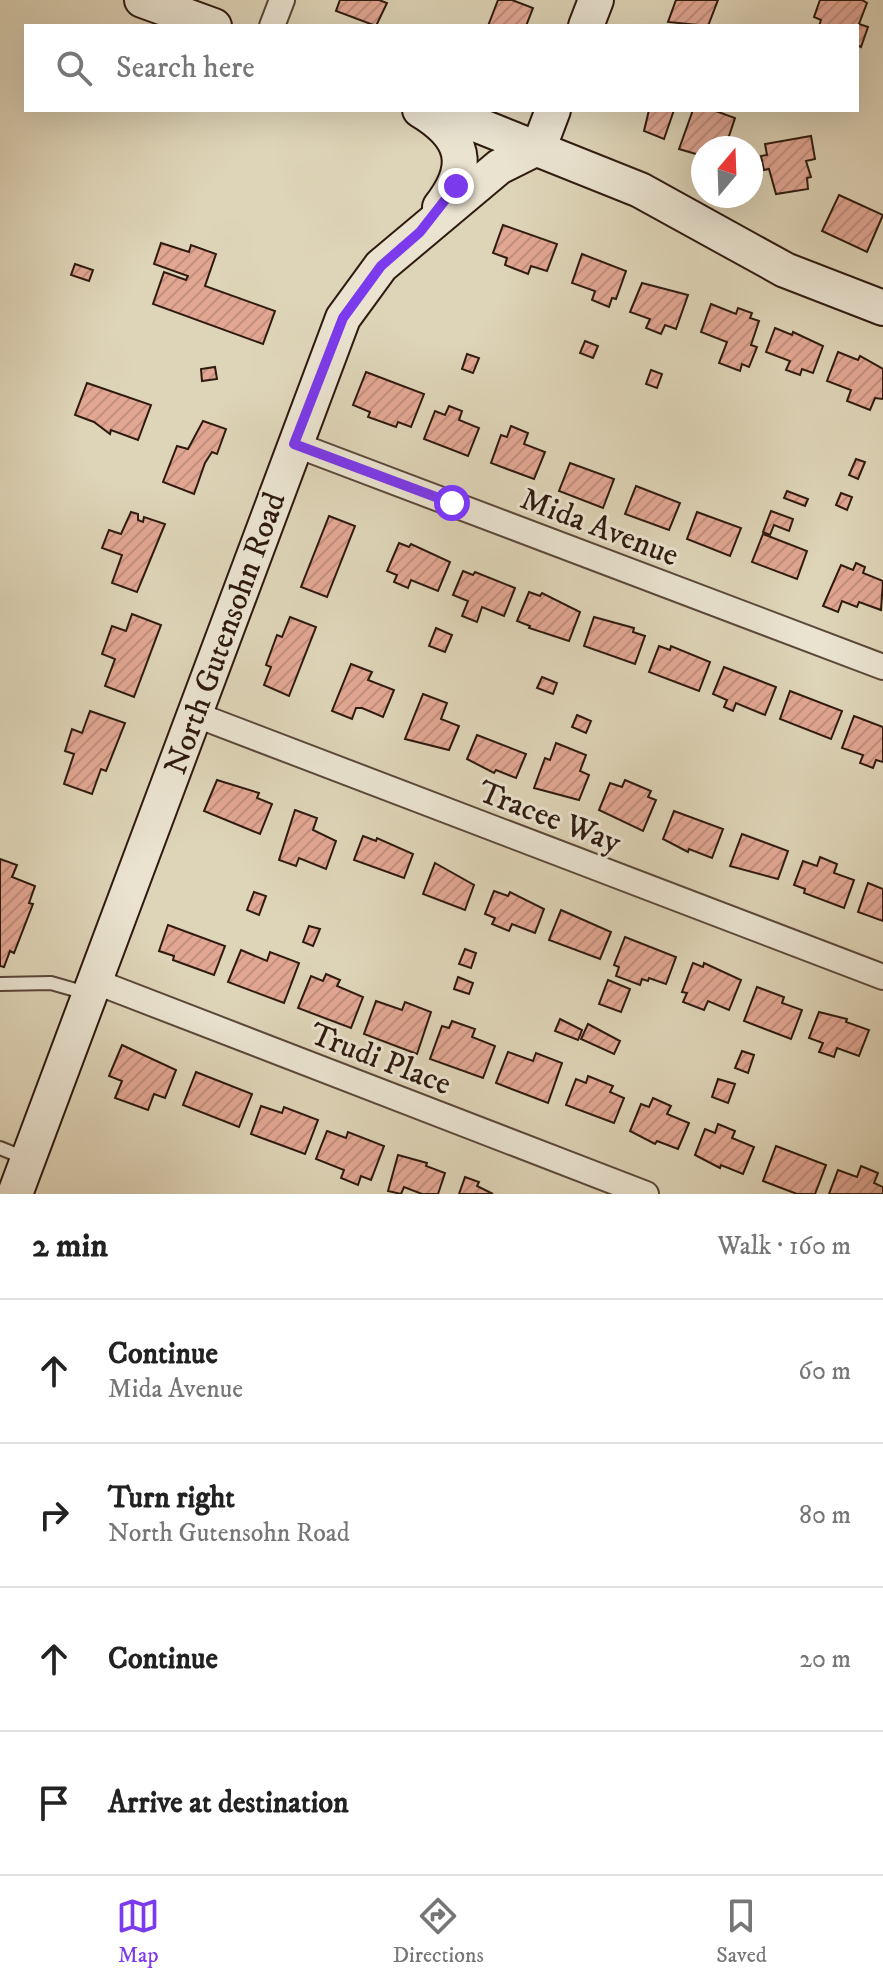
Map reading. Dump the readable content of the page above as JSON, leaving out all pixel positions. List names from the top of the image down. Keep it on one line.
{"streets":{"street":["Mida Avenue","North Gutensohn Road","Tracee Way","Trudi Place"]},"crossings":[["Mida Avenue","North Gutensohn Road"],["North Gutensohn Road","Tracee Way"],["North Gutensohn Road","Trudi Place"]],"north":"top","page":{"search":"Search here","heading":["2 min","Walk · 160 m"],"list":[["Continue","Mida Avenue","60 m"],["Turn right","North Gutensohn Road","80 m"],["Continue","20 m"],"Arrive at destination"],"nav":["Map","Directions","Saved"]}}
